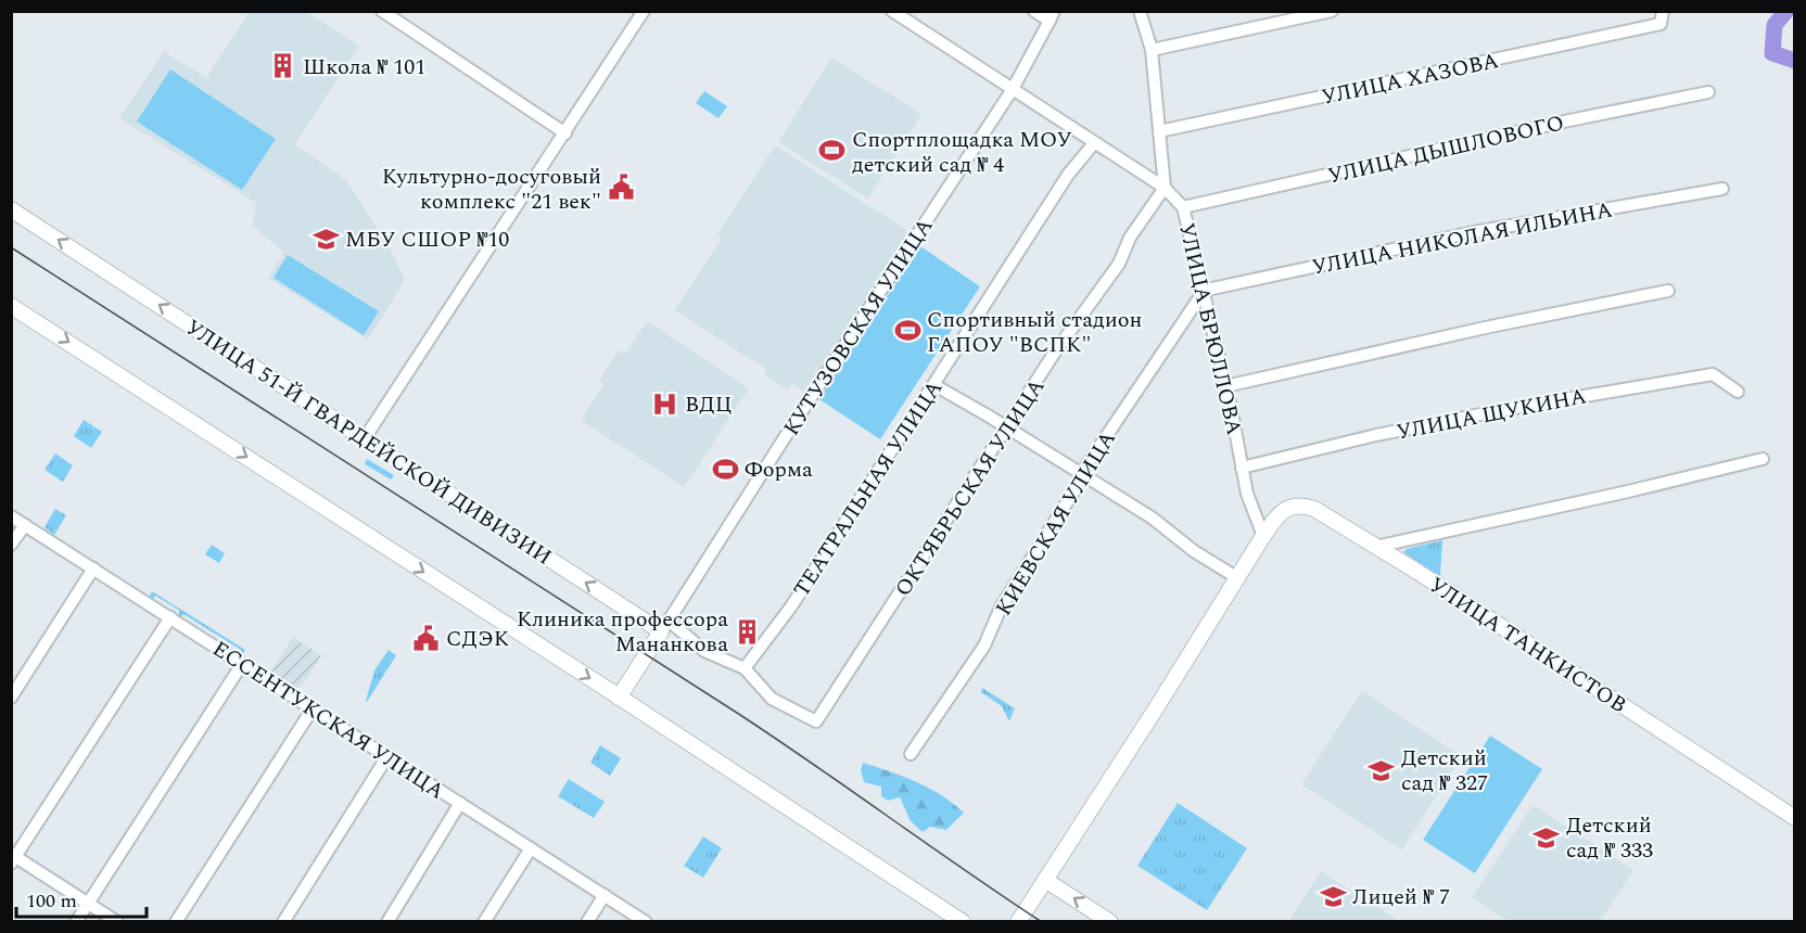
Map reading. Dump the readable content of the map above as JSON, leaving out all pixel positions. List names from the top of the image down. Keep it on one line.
{"streets":{"main road":["УЛИЦА 51-Й ГВАРДЕЙСКОЙ ДИВИЗИИ","УЛИЦА ТАНКИСТОВ"],"street":["УЛИЦА ХАЗОВА","УЛИЦА ДЫШЛОВОГО","УЛИЦА НИКОЛАЯ ИЛЬИНА","КУТУЗОВСКАЯ УЛИЦА","УЛИЦА БРЮЛЛОВА","УЛИЦА ЩУКИНА","ОКТЯБРЬСКАЯ УЛИЦА","ТЕАТРАЛЬНАЯ УЛИЦА","КИЕВСКАЯ УЛИЦА","ЕССЕНТУКСКАЯ УЛИЦА"]},"crossings":[["УЛИЦА ДЫШЛОВОГО","УЛИЦА БРЮЛЛОВА"],["УЛИЦА НИКОЛАЯ ИЛЬИНА","УЛИЦА БРЮЛЛОВА"],["УЛИЦА НИКОЛАЯ ИЛЬИНА","КИЕВСКАЯ УЛИЦА"],["КУТУЗОВСКАЯ УЛИЦА","УЛИЦА БРЮЛЛОВА"],["КУТУЗОВСКАЯ УЛИЦА","УЛИЦА 51-Й ГВАРДЕЙСКОЙ ДИВИЗИИ"],["УЛИЦА БРЮЛЛОВА","УЛИЦА ЩУКИНА"],["УЛИЦА БРЮЛЛОВА","ОКТЯБРЬСКАЯ УЛИЦА"],["УЛИЦА БРЮЛЛОВА","ТЕАТРАЛЬНАЯ УЛИЦА"],["УЛИЦА БРЮЛЛОВА","КИЕВСКАЯ УЛИЦА"],["УЛИЦА БРЮЛЛОВА","УЛИЦА ТАНКИСТОВ"],["ОКТЯБРЬСКАЯ УЛИЦА","ТЕАТРАЛЬНАЯ УЛИЦА"]],"places":{"building":["Школа № 101","Клиника профессора Мананкова"],"sports":["Спортплощадка МОУ детский сад № 4","Спортивный стадион ГАПОУ \"ВСПК\"","Форма"],"public building":["Культурно-досуговый комплекс \"21 век\"","СДЭК"],"school or university":["МБУ СШОР №10","Детский сад № 327","Детский сад № 333","Лицей № 7"],"hospital":["ВДЦ"]},"scale_bar":"100 m"}
